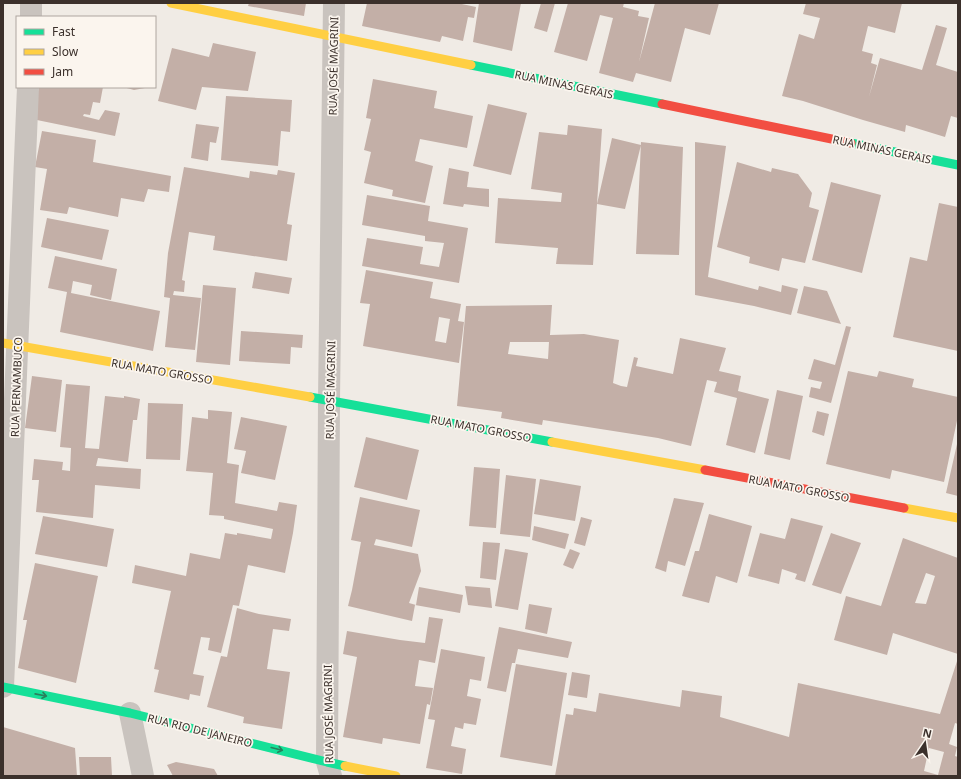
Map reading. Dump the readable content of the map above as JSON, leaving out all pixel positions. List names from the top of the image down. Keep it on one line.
{"streets":{"street":["RUA JOSÉ MAGRINI","RUA MINAS GERAIS","RUA MATO GROSSO","RUA PERNAMBUCO","RUA RIO DE JANEIRO"]},"crossings":[["RUA JOSÉ MAGRINI","RUA MINAS GERAIS"],["RUA JOSÉ MAGRINI","RUA MATO GROSSO"],["RUA JOSÉ MAGRINI","RUA RIO DE JANEIRO"],["RUA MATO GROSSO","RUA PERNAMBUCO"],["RUA PERNAMBUCO","RUA RIO DE JANEIRO"]],"one_way":["RUA RIO DE JANEIRO"],"legend":["Fast","Slow","Jam"],"north":"top"}
